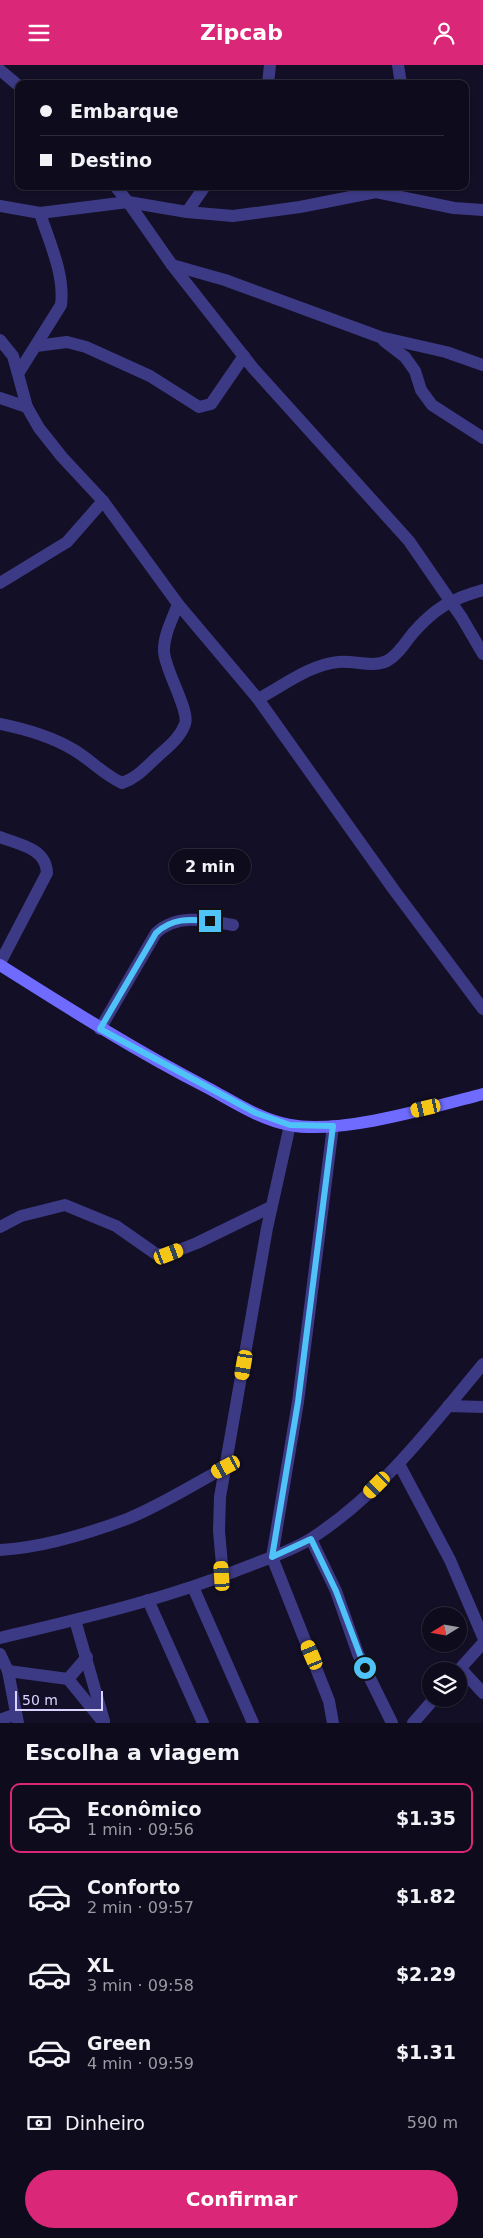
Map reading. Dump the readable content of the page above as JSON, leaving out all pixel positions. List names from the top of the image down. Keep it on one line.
{"scale_bar":"50 m","north":"left","page":{"header":"Zipcab","banner":["Embarque","Destino"],"bubble":"2 min","scale":"50 m","heading":"Escolha a viagem","list":[{"name":"Econômico","note":"1 min · 09:56","value":"$1.35"},{"name":"Conforto","note":"2 min · 09:57","value":"$1.82"},{"name":"XL","note":"3 min · 09:58","value":"$2.29"},{"name":"Green","note":"4 min · 09:59","value":"$1.31"}],"pay":["Dinheiro","590 m"],"buttons":"Confirmar"}}
